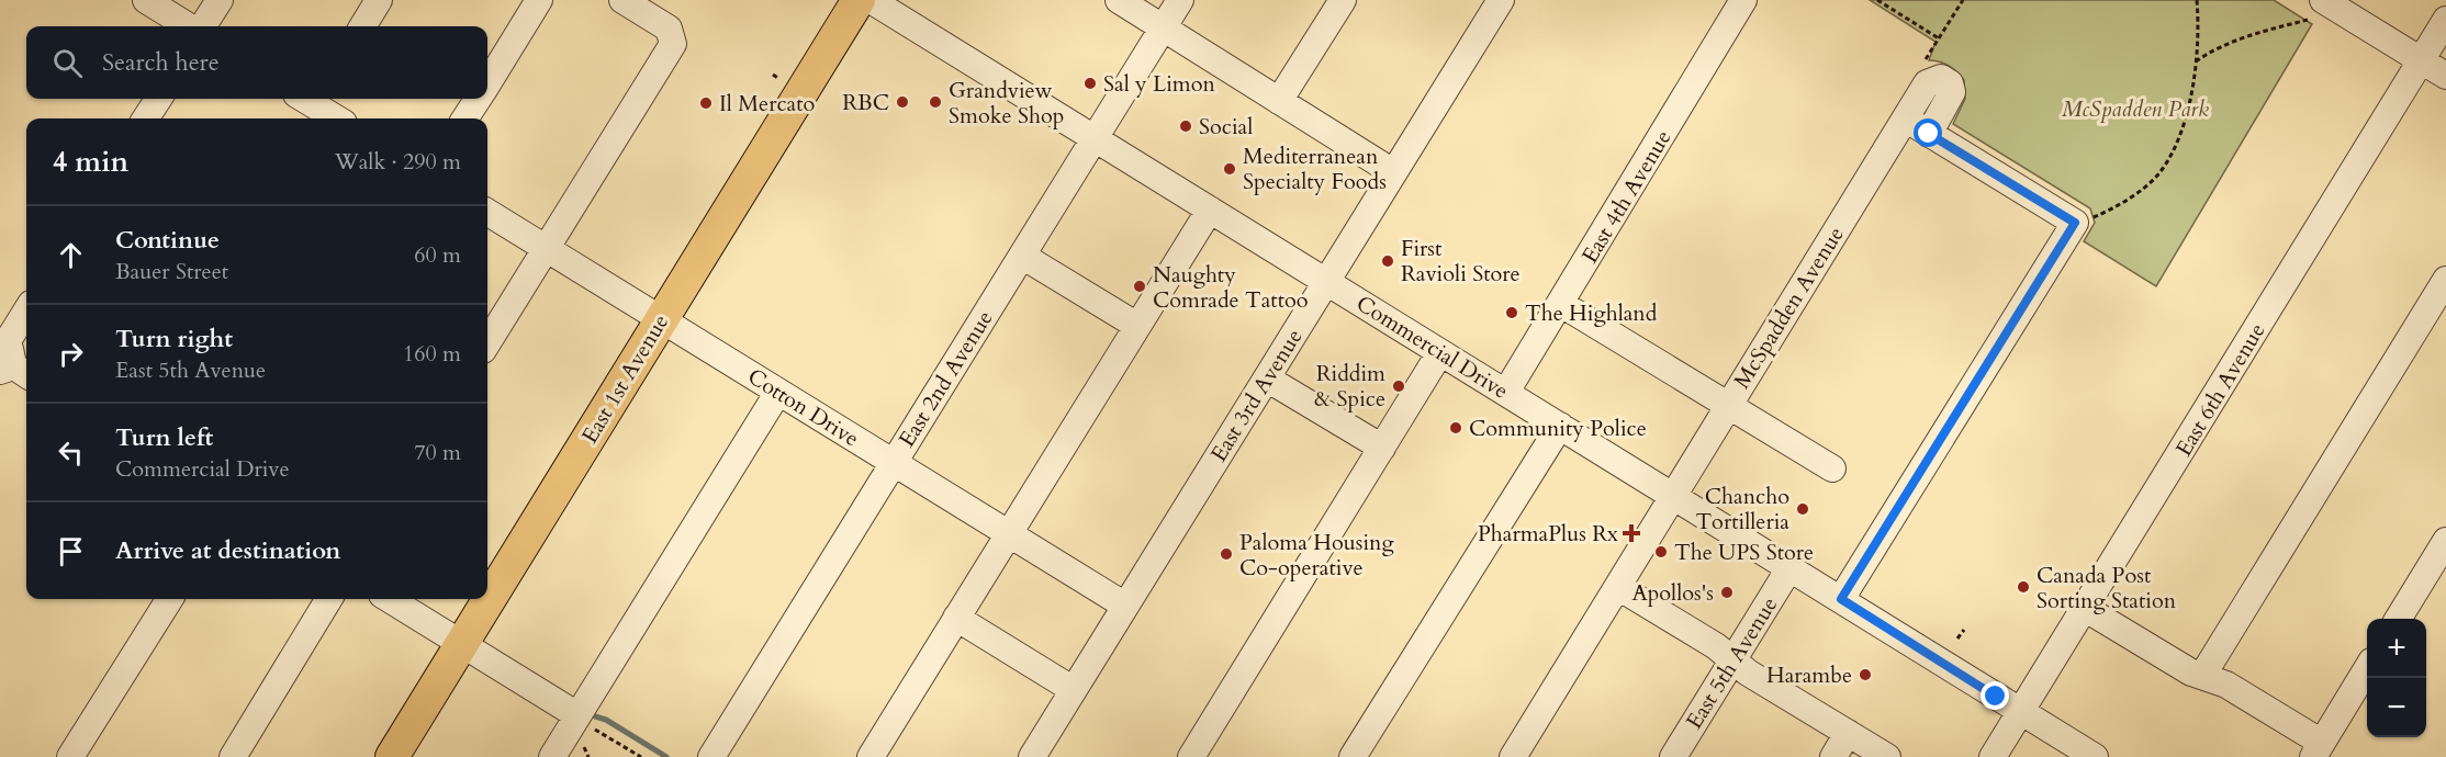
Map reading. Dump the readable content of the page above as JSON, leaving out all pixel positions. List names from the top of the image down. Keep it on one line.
{"streets":{"main road":["East 1st Avenue"],"street":["East 4th Avenue","McSpadden Avenue","Commercial Drive","East 2nd Avenue","East 6th Avenue","East 3rd Avenue","Cotton Drive","East 5th Avenue"]},"crossings":[["East 4th Avenue","Commercial Drive"],["McSpadden Avenue","Commercial Drive"],["Commercial Drive","East 2nd Avenue"],["Commercial Drive","East 6th Avenue"],["Commercial Drive","East 3rd Avenue"],["Commercial Drive","East 5th Avenue"],["East 1st Avenue","Cotton Drive"],["East 2nd Avenue","Cotton Drive"],["East 3rd Avenue","Cotton Drive"]],"parks":["McSpadden Park"],"places":{"other":["Sal y Limon","RBC","Grandview Smoke Shop","Il Mercato","Social","Mediterranean Specialty Foods","First Ravioli Store","Naughty Comrade Tattoo","The Highland","Riddim & Spice","Community Police","Chancho Tortilleria","The UPS Store","Paloma Housing Co-operative","Canada Post Sorting Station","Apollos's","Harambe"],"health":["PharmaPlus Rx"]},"page":{"search":"Search here","heading":["4 min","Walk · 290 m"],"list":[["Continue","Bauer Street","60 m"],["Turn right","East 5th Avenue","160 m"],["Turn left","Commercial Drive","70 m"],"Arrive at destination"],"map_buttons":["+","−"]}}
